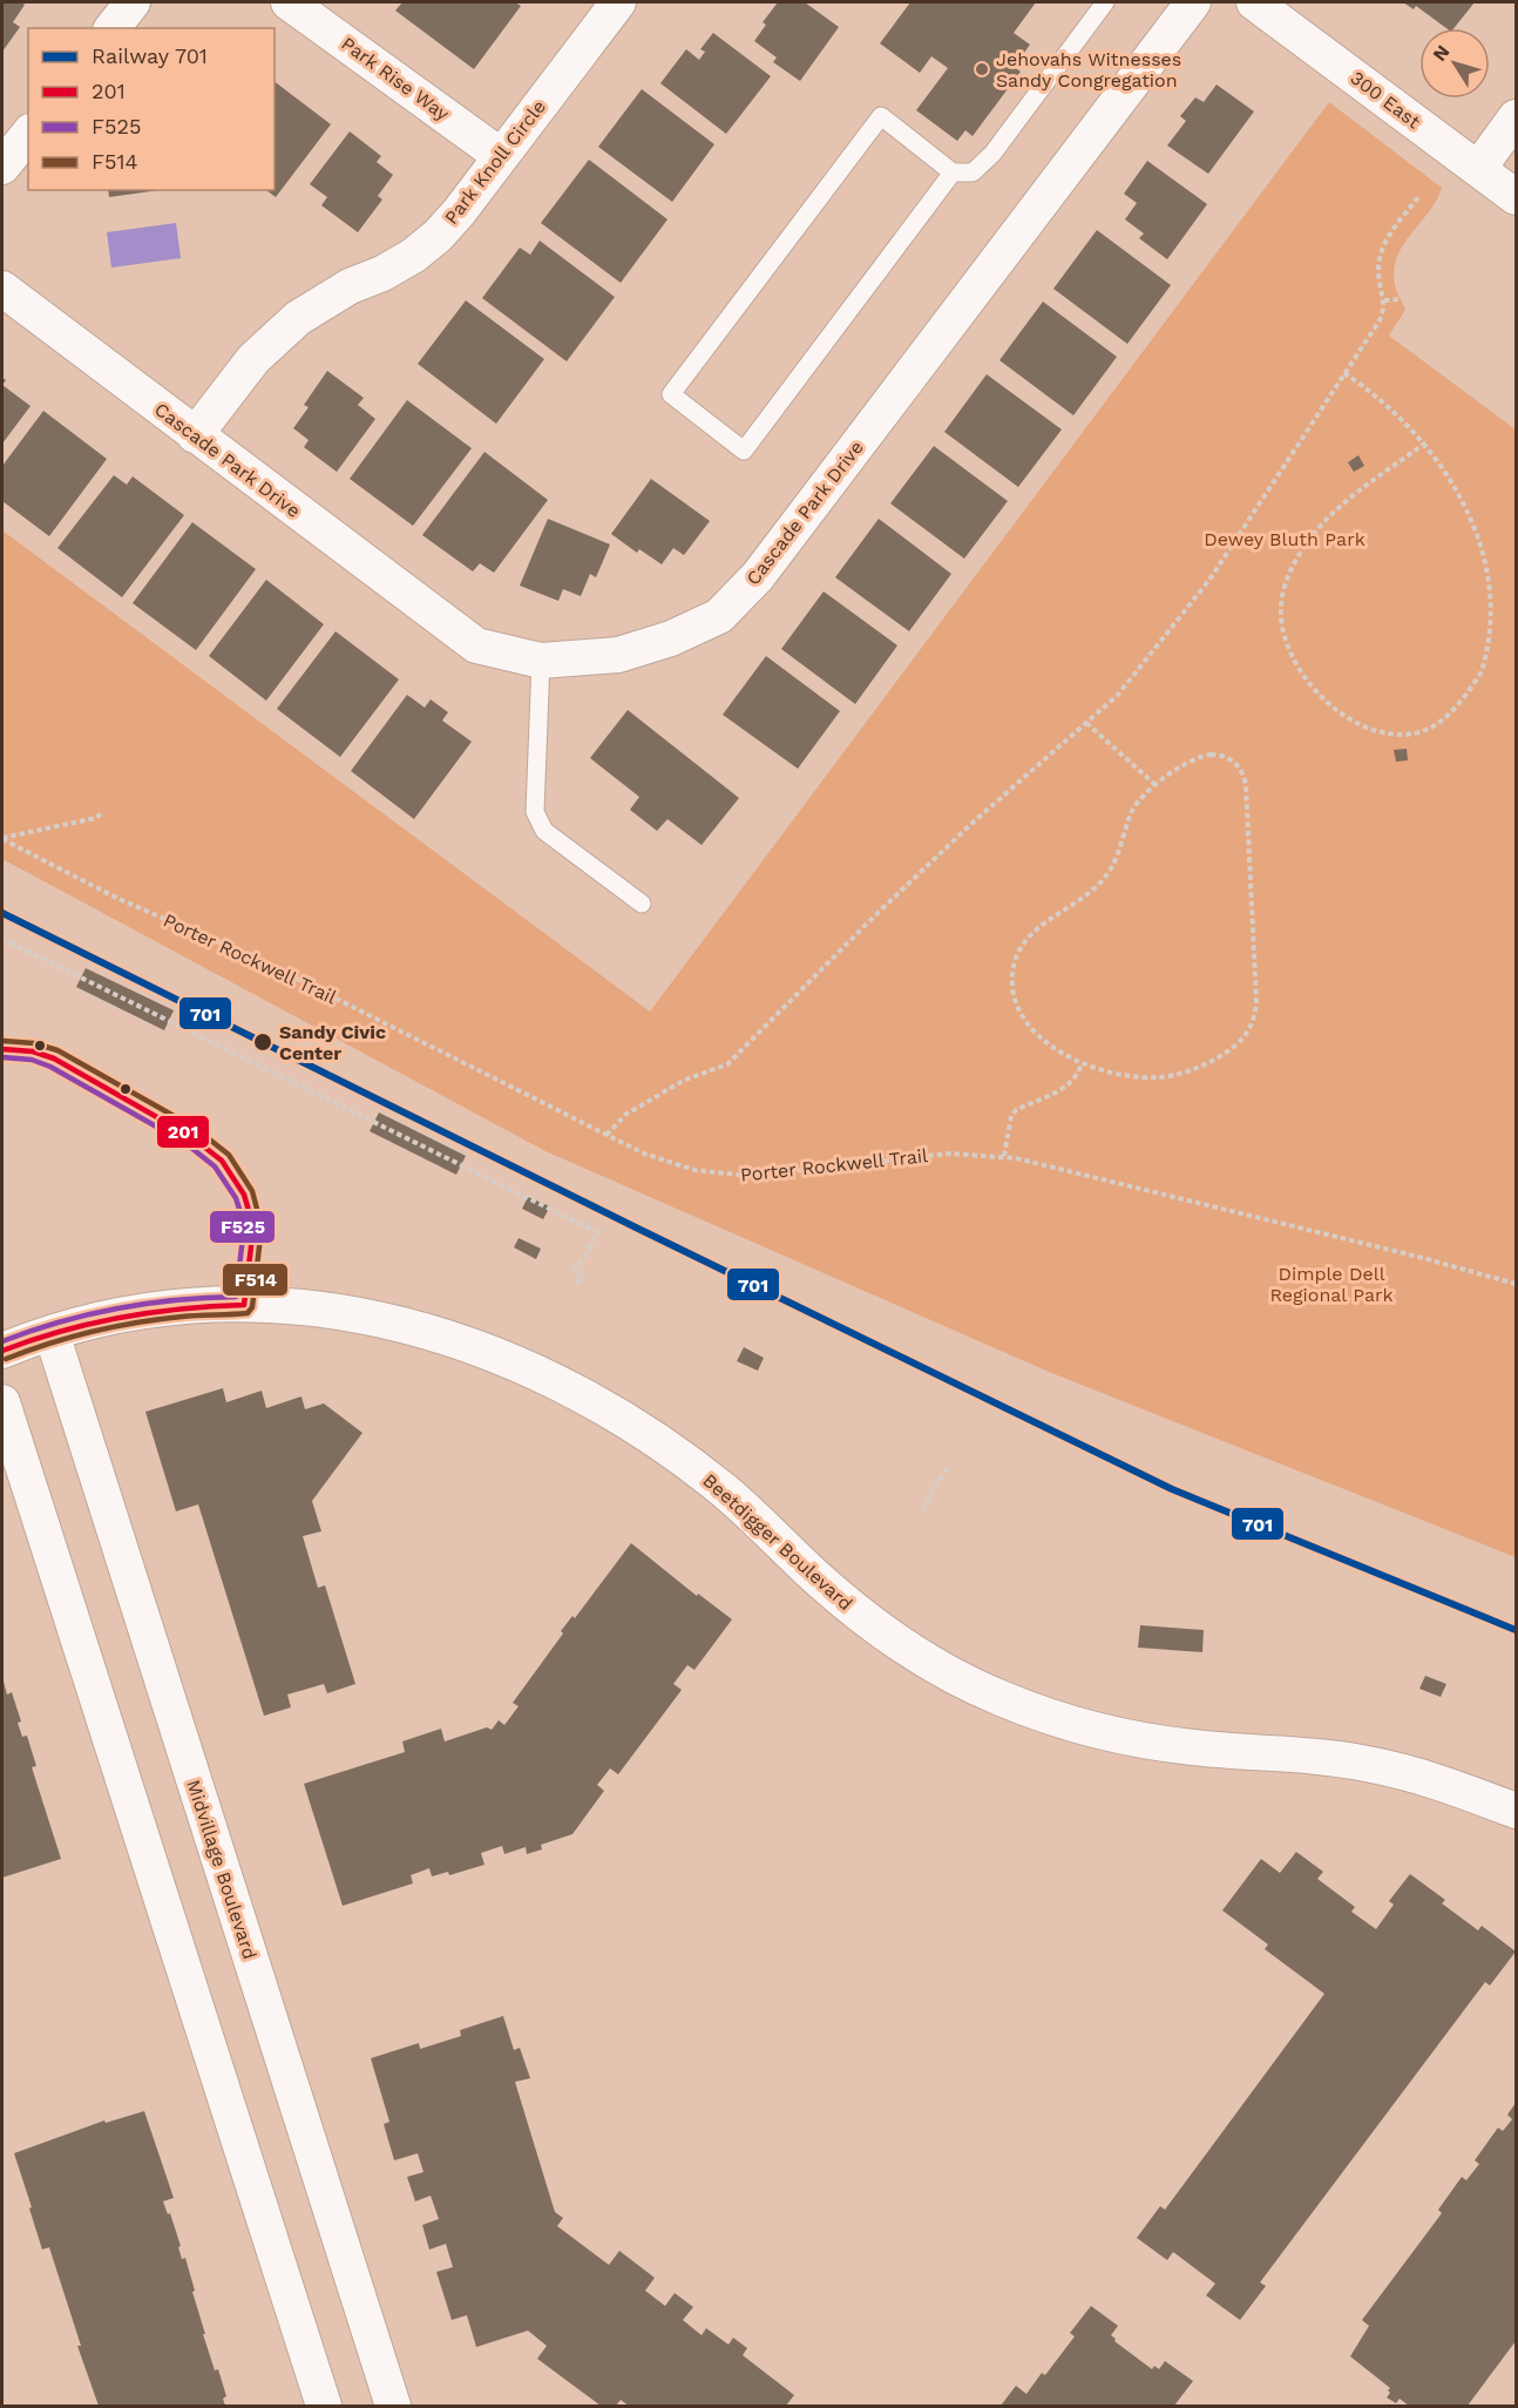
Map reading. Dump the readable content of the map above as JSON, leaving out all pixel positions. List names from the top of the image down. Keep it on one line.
{"streets":{"street":["Park Rise Way","300 East","Park Knoll Circle","Cascade Park Drive","Beetdigger Boulevard","Midvillage Boulevard"],"path":["Porter Rockwell Trail"]},"crossings":[["Park Rise Way","Park Knoll Circle"],["Park Knoll Circle","Cascade Park Drive"],["Beetdigger Boulevard","Midvillage Boulevard"]],"parks":["Dewey Bluth Park","Dimple Dell Regional Park"],"places":["Jehovahs Witnesses Sandy Congregation","Sandy Civic Center"],"lines":["rail line 701","transit line F514","transit line 201","transit line F525"],"legend":["Railway 701","201","F525","F514"],"north":"top left"}
